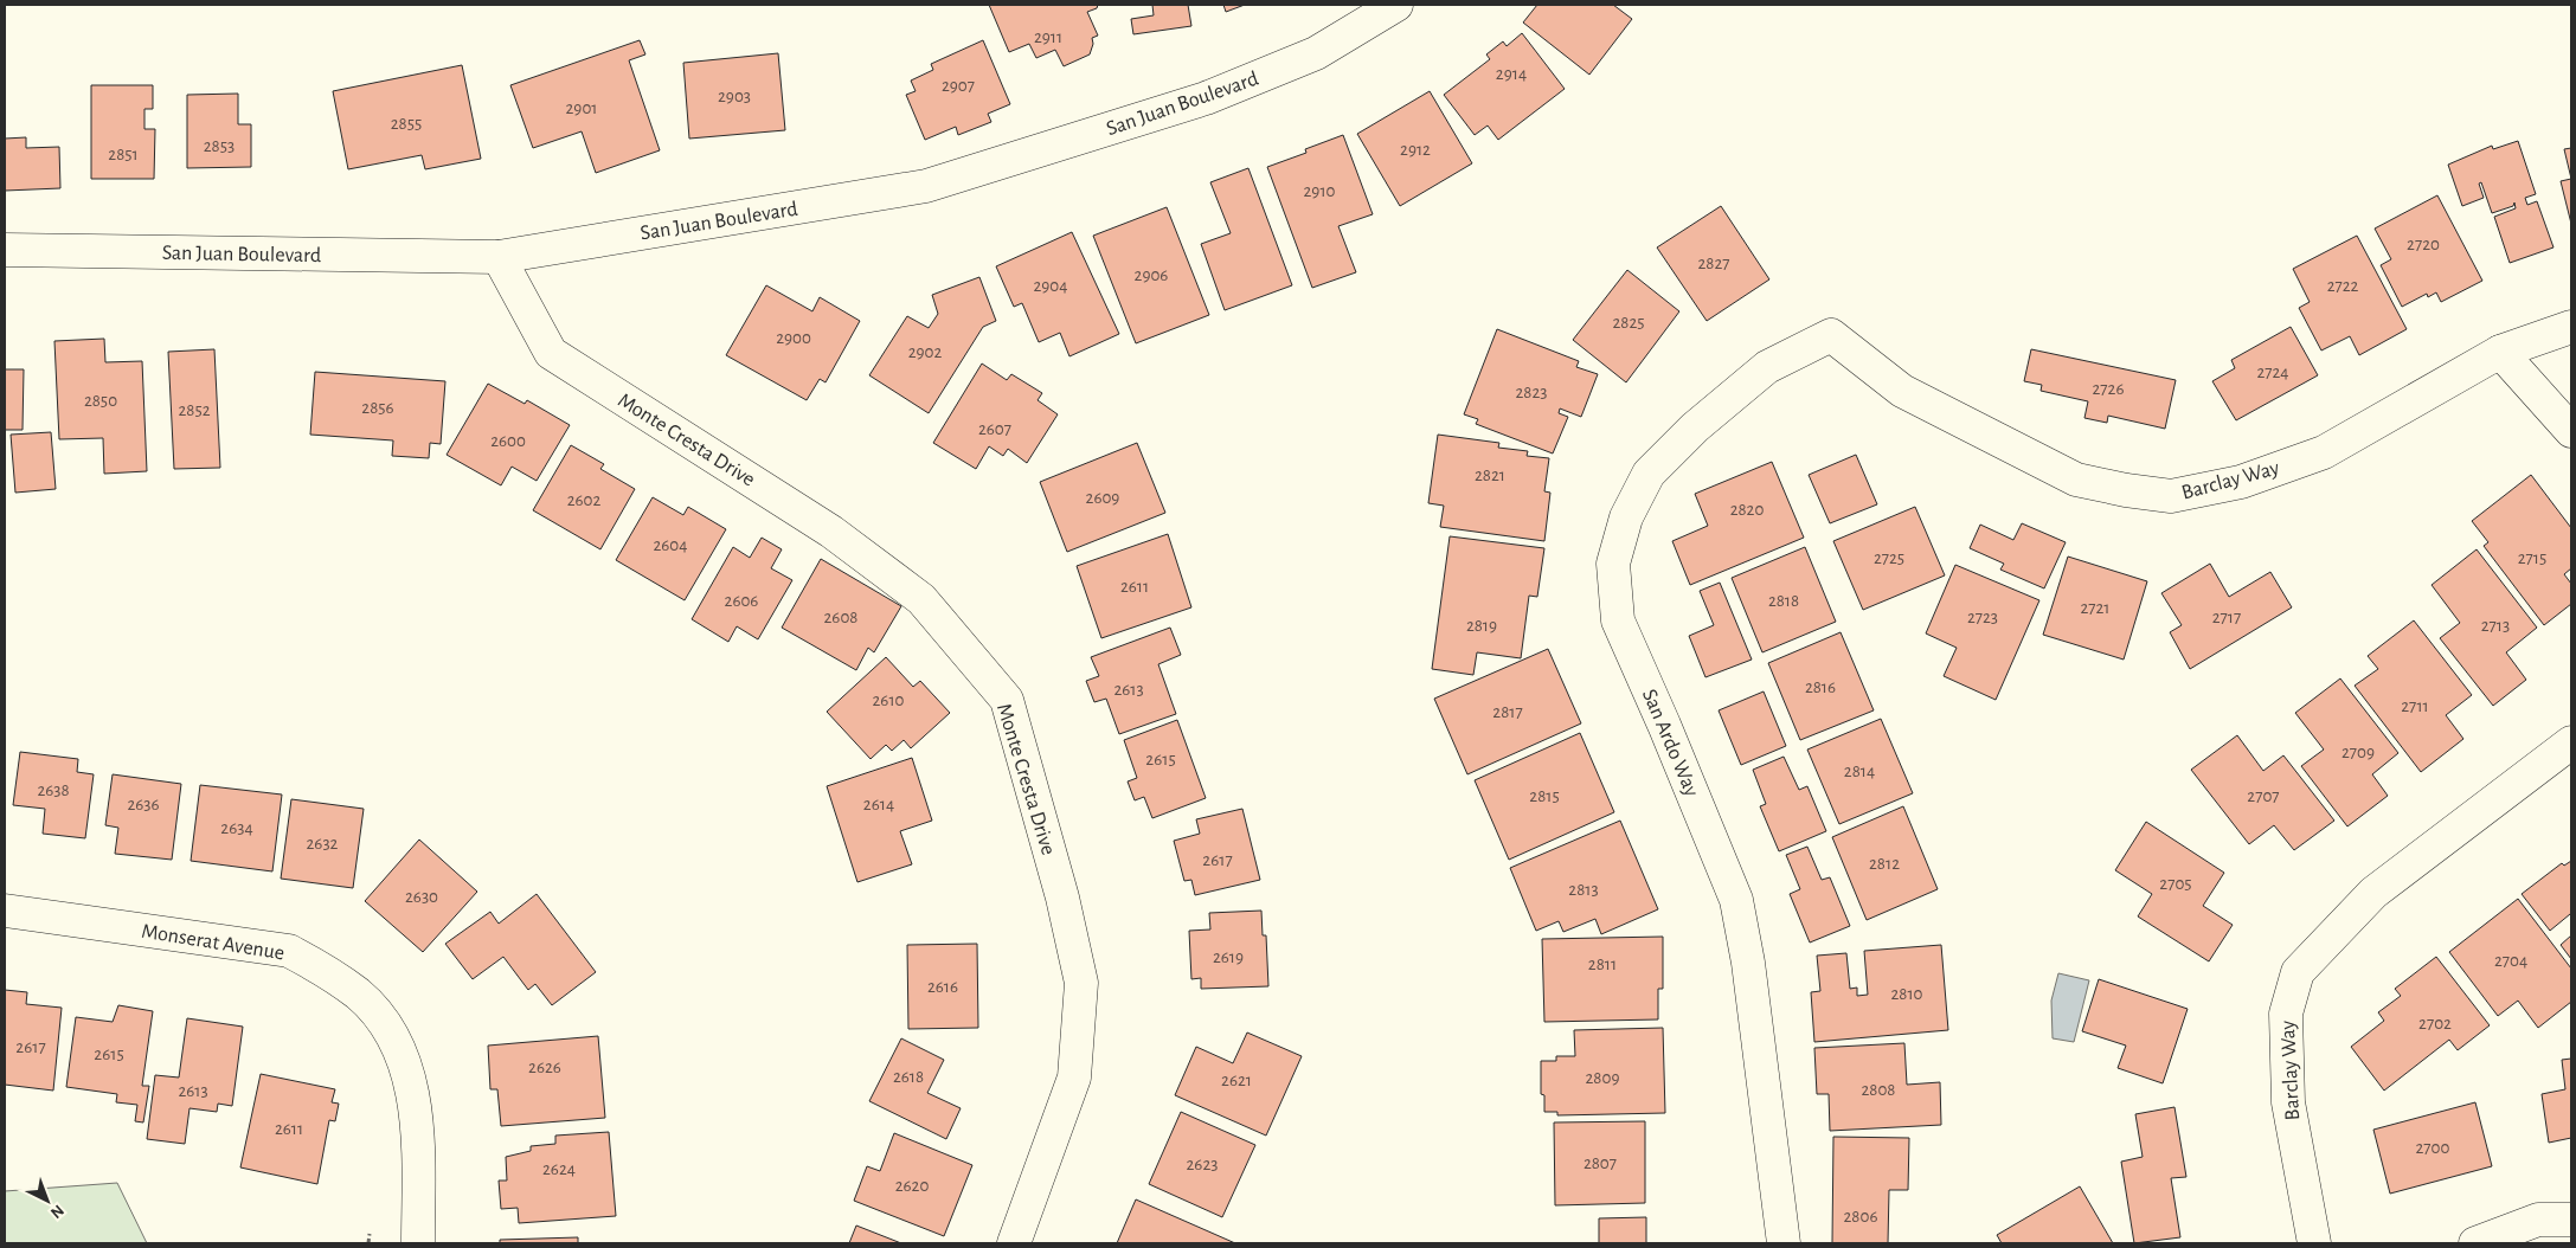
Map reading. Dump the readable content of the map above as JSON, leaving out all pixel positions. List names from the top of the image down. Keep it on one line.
{"streets":{"street":["San Juan Boulevard","Monte Cresta Drive","Barclay Way","San Ardo Way","Monserat Avenue"]},"crossings":[["San Juan Boulevard","Monte Cresta Drive"],["Barclay Way","San Ardo Way"]],"house_numbers":["2911","2914","2907","2903","2901","2855","2853","2912","2851","2910","2720","2827","2906","2904","2722","2825","2900","2902","2724","2726","2823","2850","2856","2852","2607","2600","2821","2609","2602","2820","2604","2725","2715","2611","2606","2818","2721","2608","2723","2717","2819","2713","2816","2613","2610","2711","2817","2709","2615","2814","2638","2815","2707","2636","2614","2634","2632","2617","2812","2705","2813","2630","2619","2704","2811","2616","2810","2702","2617","2615","2626","2618","2809","2621","2808","2613","2611","2700","2807","2623","2624","2620","2806"],"north":"bottom right"}
